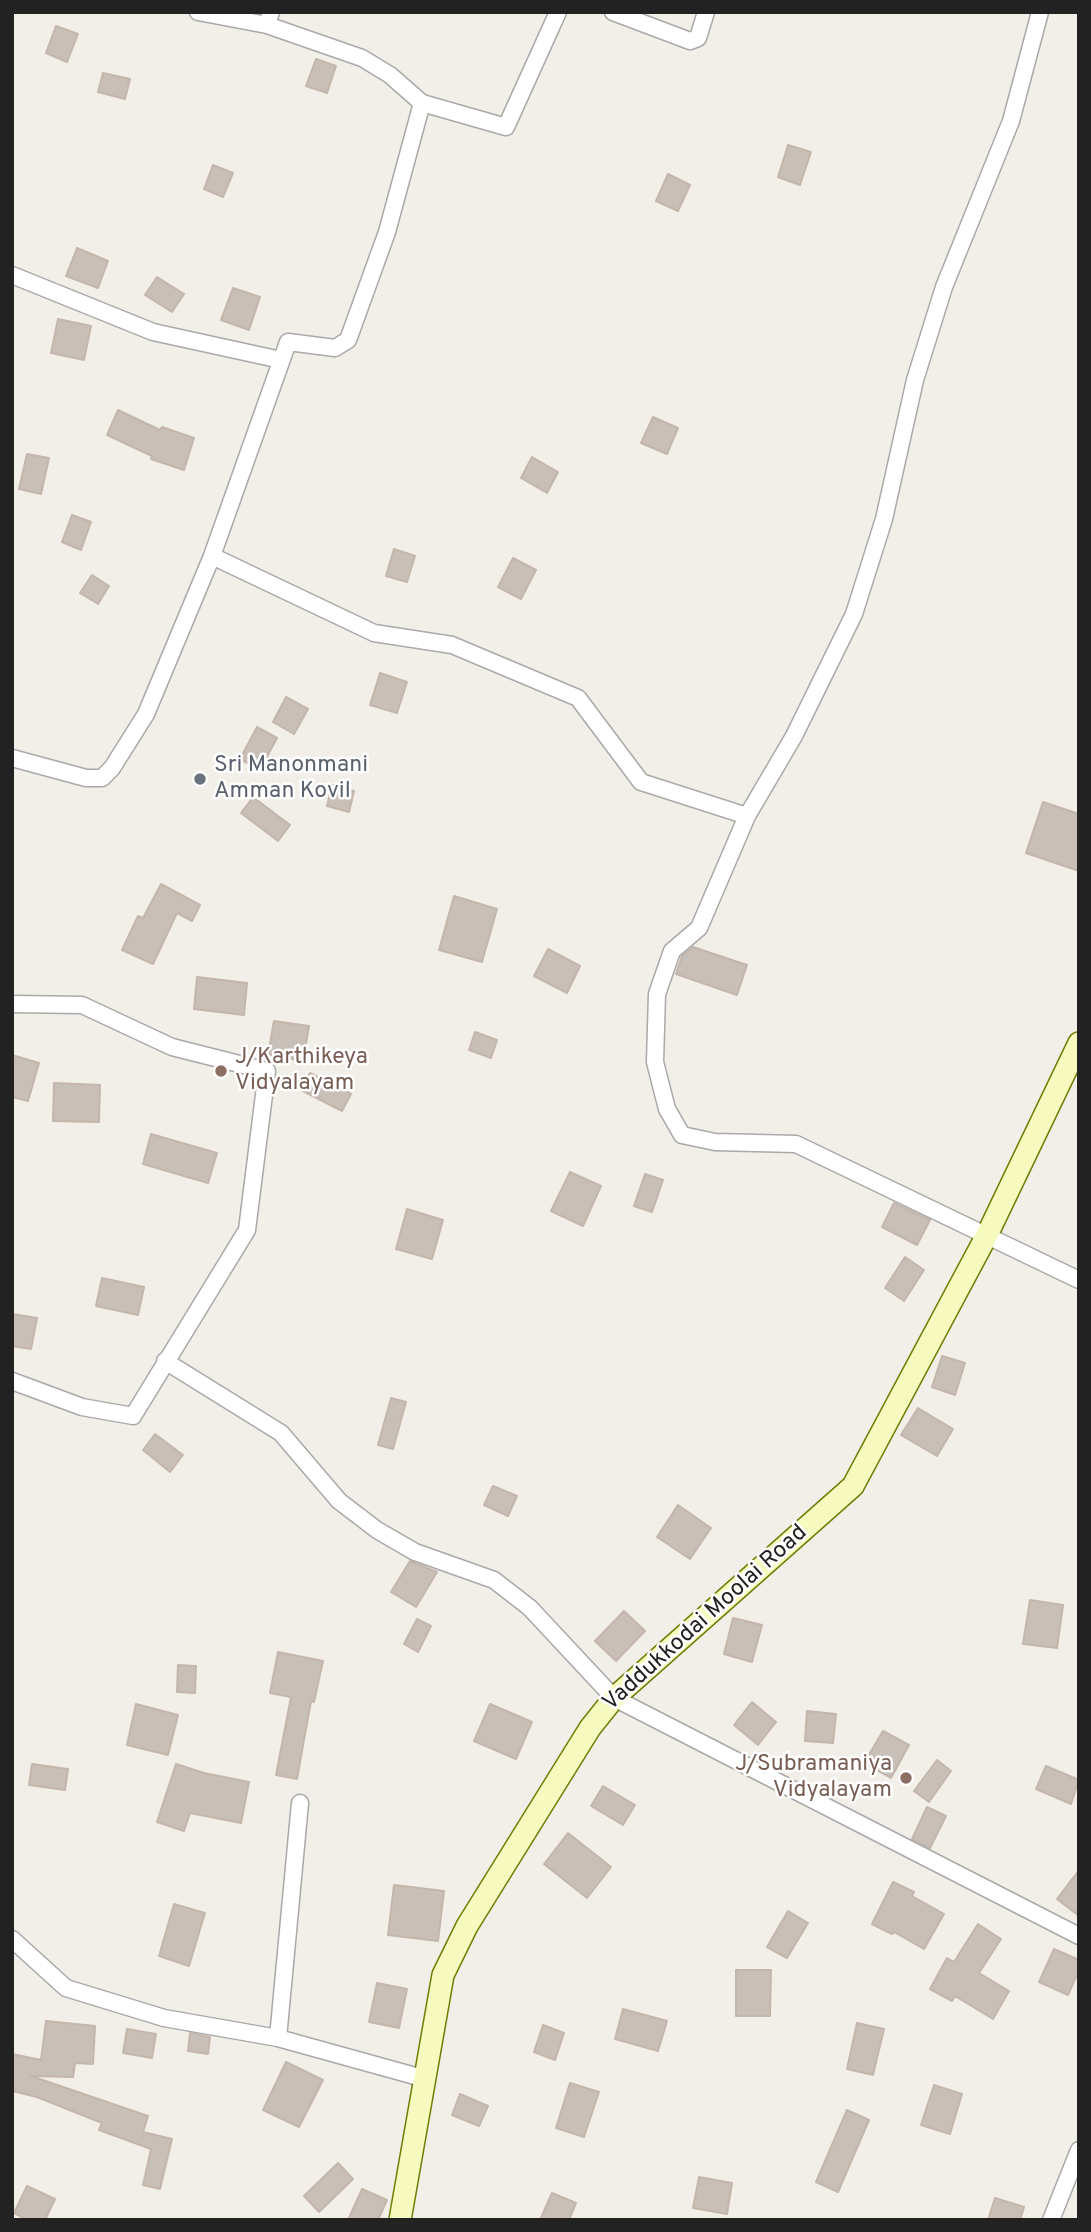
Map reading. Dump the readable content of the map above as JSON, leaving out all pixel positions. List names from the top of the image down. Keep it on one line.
{"streets":{"street":["Vaddukkodai Moolai Road"]},"places":["Sri Manonmani Amman Kovil","J/Karthikeya Vidyalayam","J/Subramaniya Vidyalayam"]}
